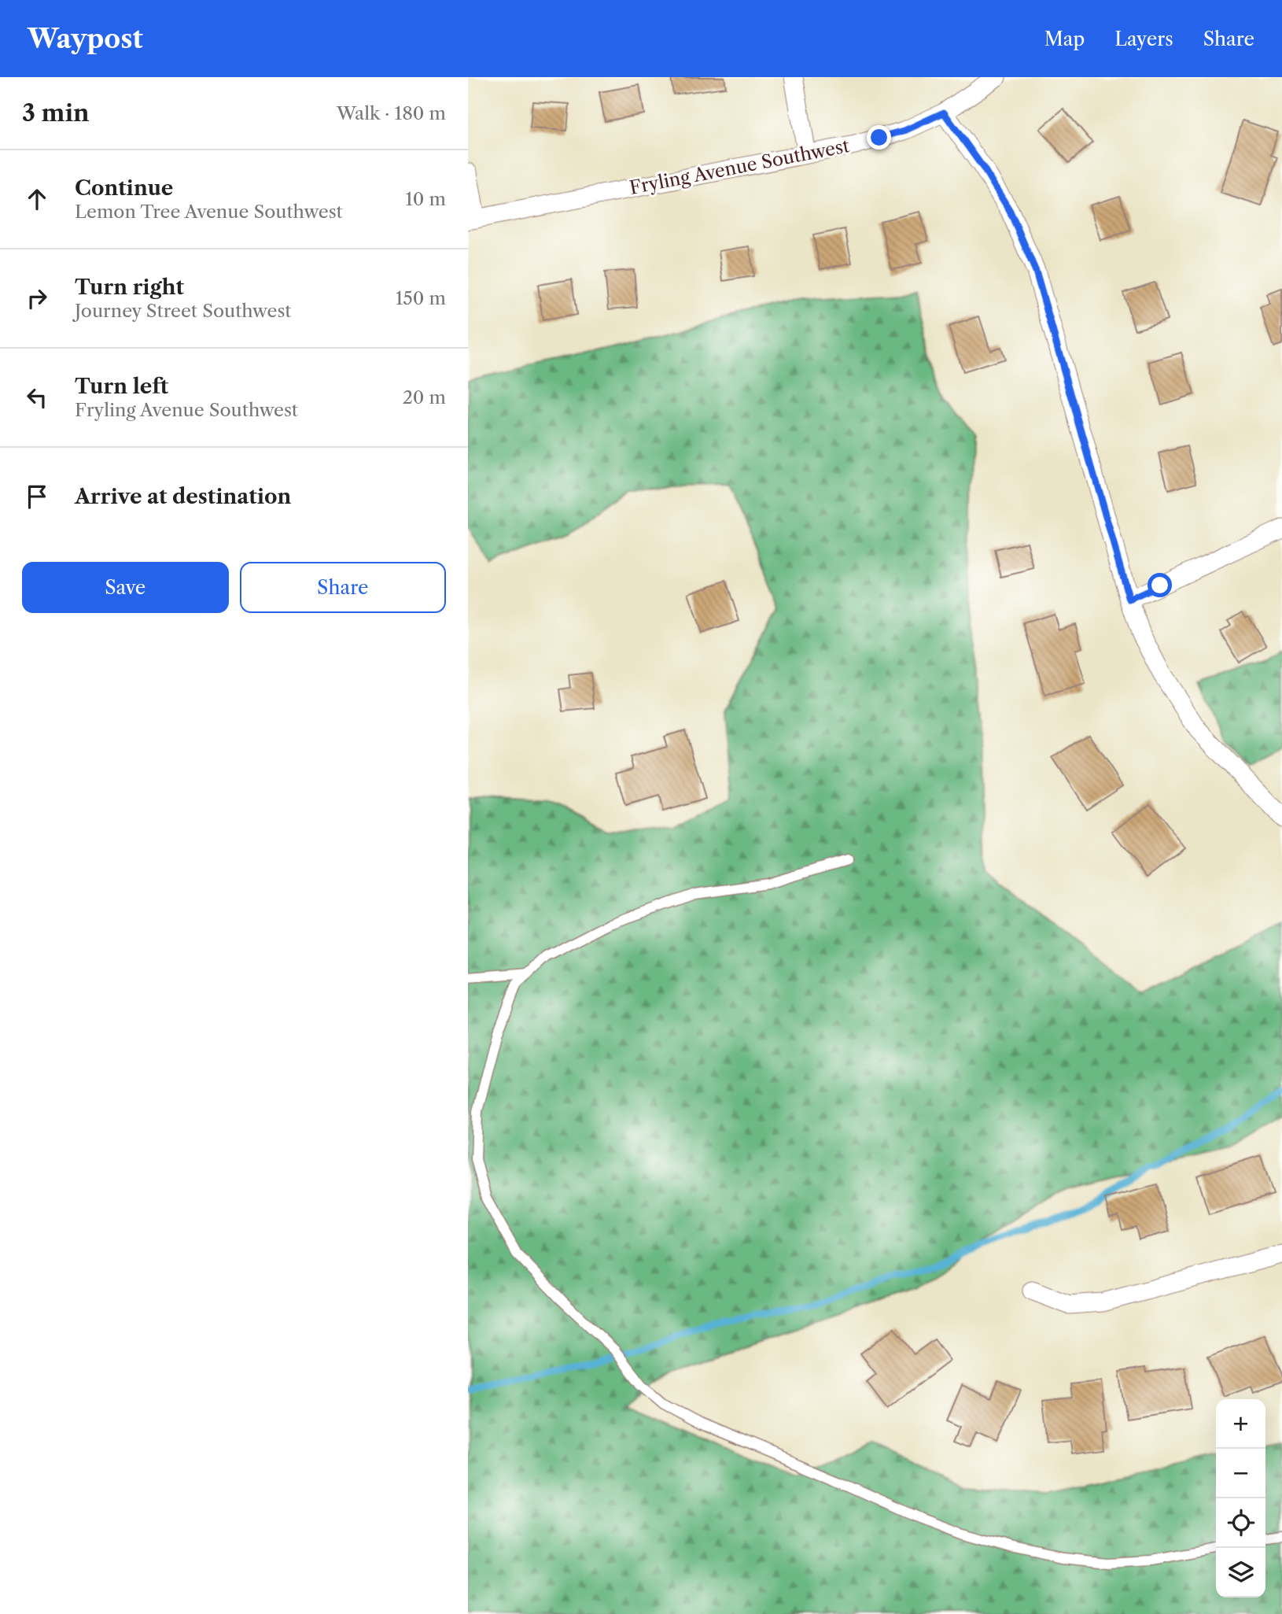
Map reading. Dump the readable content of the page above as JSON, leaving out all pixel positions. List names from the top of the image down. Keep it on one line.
{"streets":{"street":["Fryling Avenue Southwest"]},"page":{"header":"Waypost","nav":["Map","Layers","Share"],"heading":["3 min","Walk · 180 m"],"list":[["Continue","Lemon Tree Avenue Southwest","10 m"],["Turn right","Journey Street Southwest","150 m"],["Turn left","Fryling Avenue Southwest","20 m"],"Arrive at destination"],"buttons":["Save","Share"],"map_buttons":["+","−"]}}
